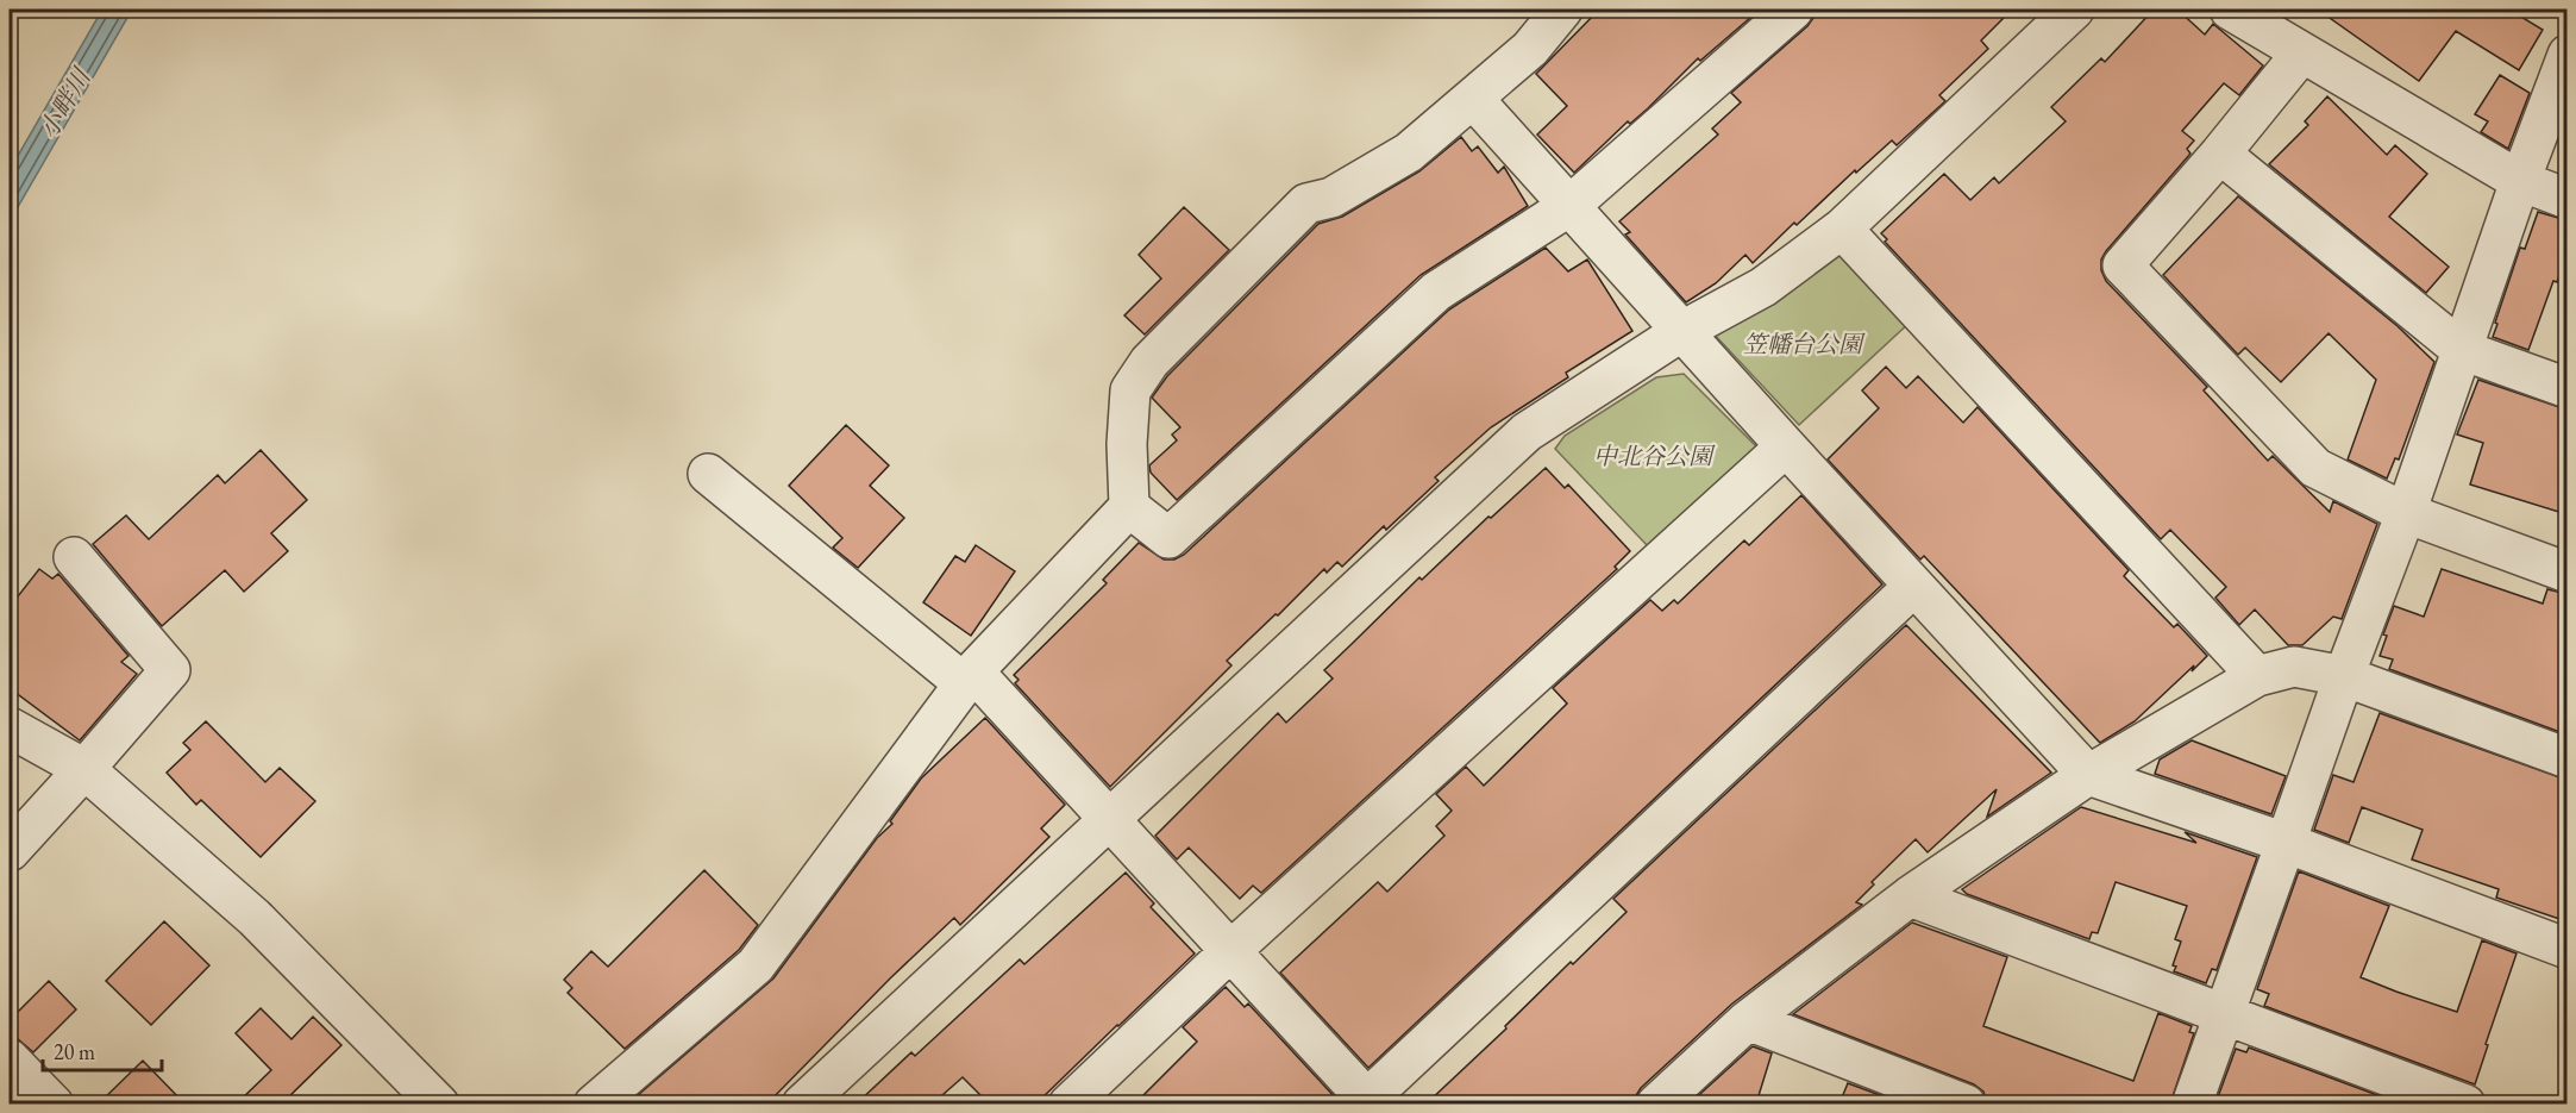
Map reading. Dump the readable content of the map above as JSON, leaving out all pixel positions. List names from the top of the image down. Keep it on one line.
{"water":["小畔川"],"parks":["笠幡台公園","中北谷公園"],"scale_bar":"20 m"}
